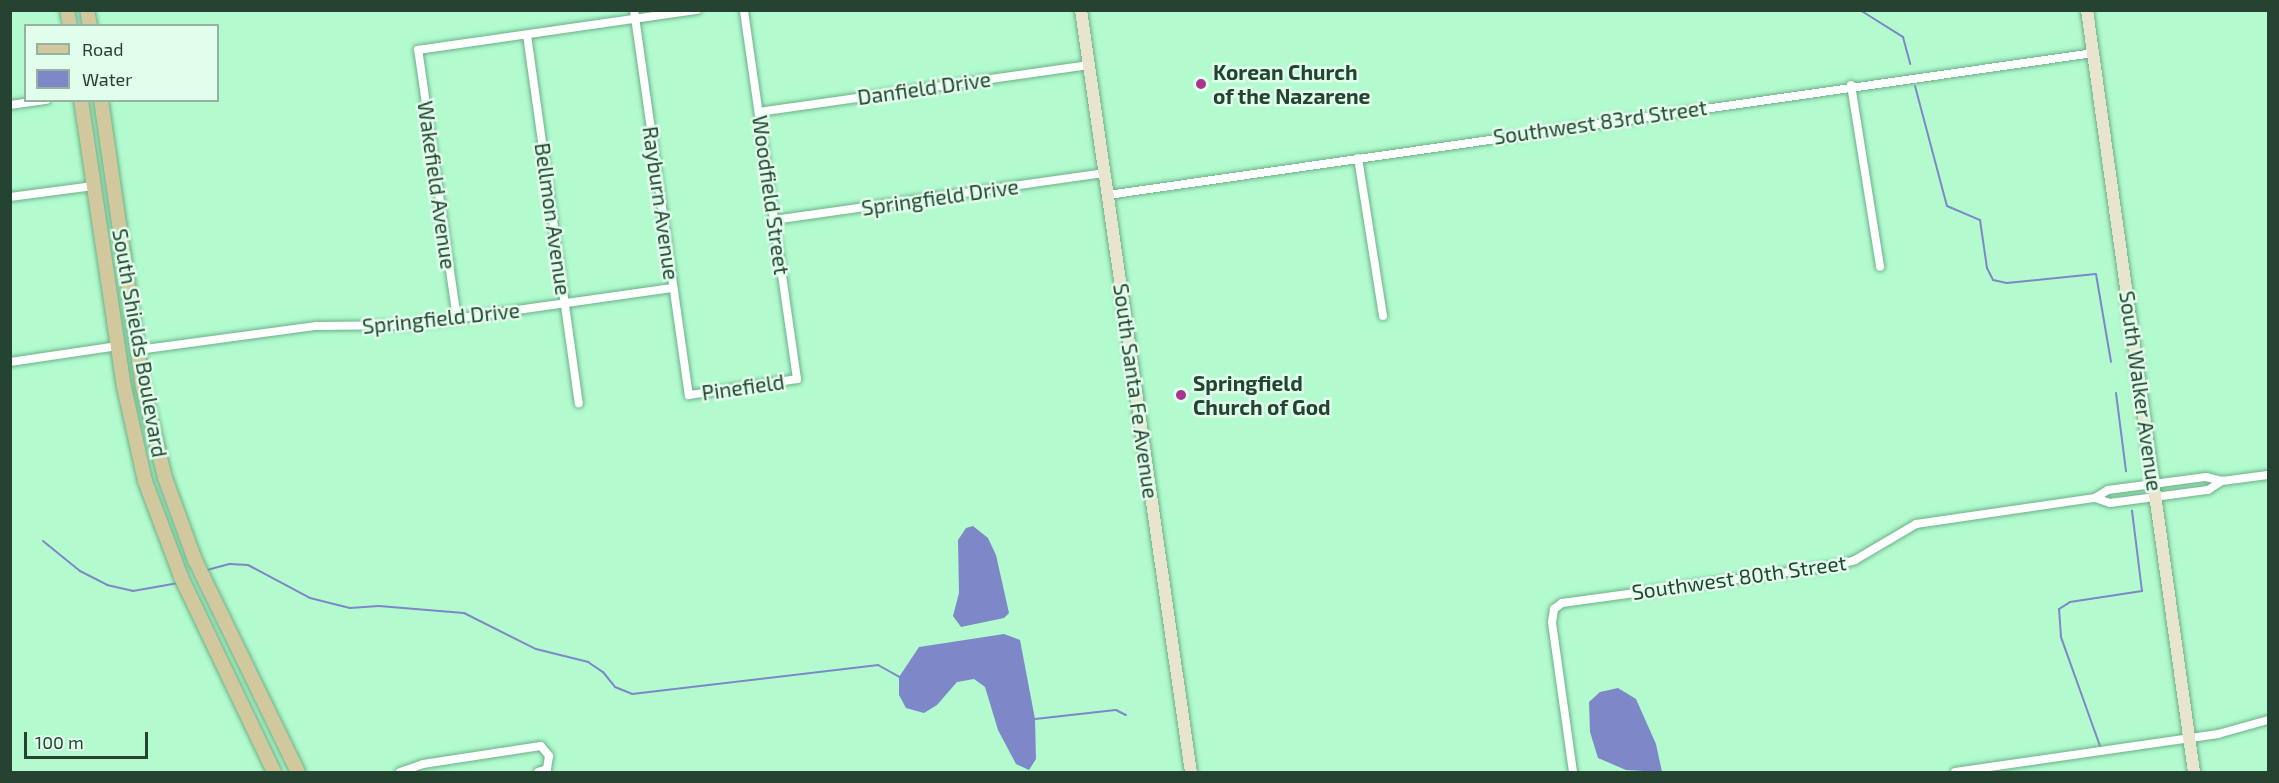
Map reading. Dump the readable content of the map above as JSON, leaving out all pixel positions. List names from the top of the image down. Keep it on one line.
{"streets":{"main road":["South Shields Boulevard","South Santa Fe Avenue","South Walker Avenue"],"street":["Danfield Drive","Southwest 83rd Street","Wakefield Avenue","Woodfield Street","Springfield Drive","Rayburn Avenue","Bellmon Avenue","Pinefield","Southwest 80th Street"]},"crossings":[["Danfield Drive","Woodfield Street"],["Danfield Drive","South Santa Fe Avenue"],["Southwest 83rd Street","South Santa Fe Avenue"],["Southwest 83rd Street","South Walker Avenue"],["Wakefield Avenue","Springfield Drive"],["Wakefield Avenue","Bellmon Avenue"],["Woodfield Street","Springfield Drive"],["Woodfield Street","Pinefield"],["Springfield Drive","Rayburn Avenue"],["Springfield Drive","Bellmon Avenue"],["Springfield Drive","South Shields Boulevard"],["Springfield Drive","South Santa Fe Avenue"],["Rayburn Avenue","Pinefield"],["South Walker Avenue","Southwest 80th Street"]],"places":["Korean Church of the Nazarene","Springfield Church of God"],"legend":["Road","Water"],"scale_bar":"100 m"}
